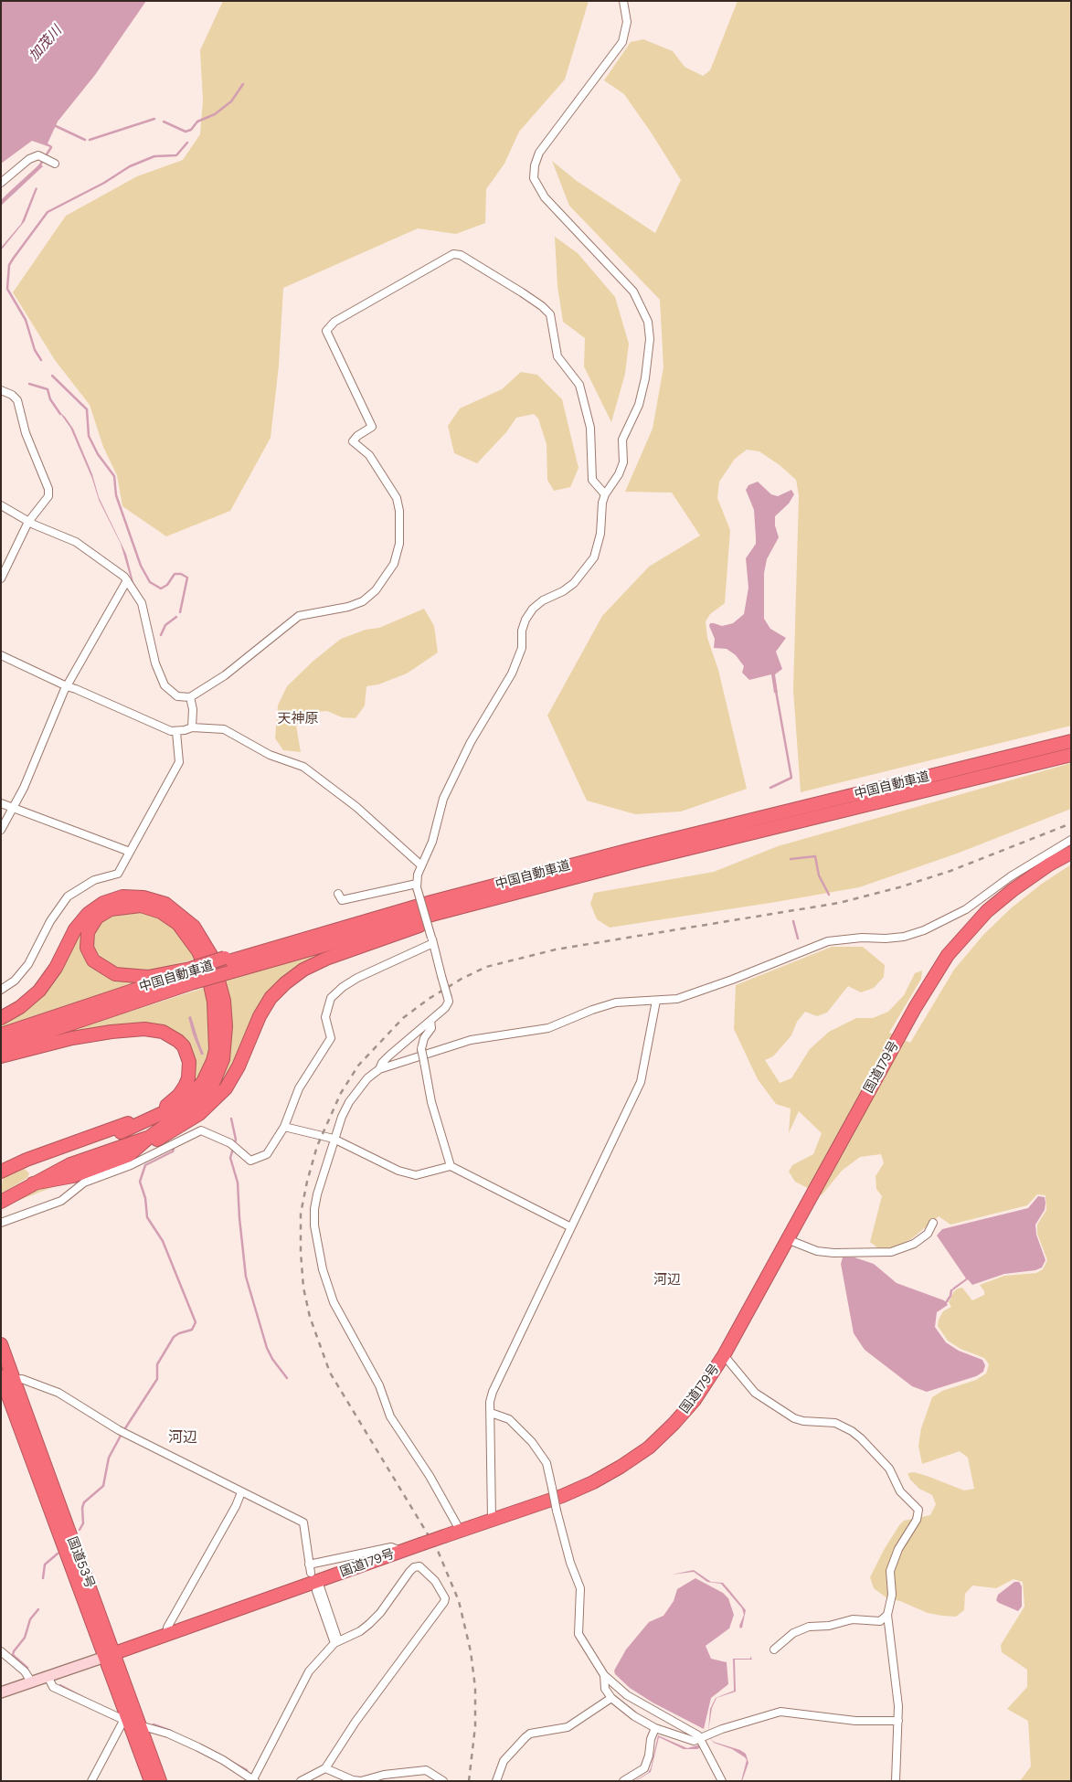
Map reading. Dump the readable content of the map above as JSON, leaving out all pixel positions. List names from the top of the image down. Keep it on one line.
{"streets":{"highway":["中国自動車道","国道179号","国道53号"]},"crossings":[["国道179号","国道53号"]],"districts":["天神原","河辺","河辺"],"water":["加茂川"]}
